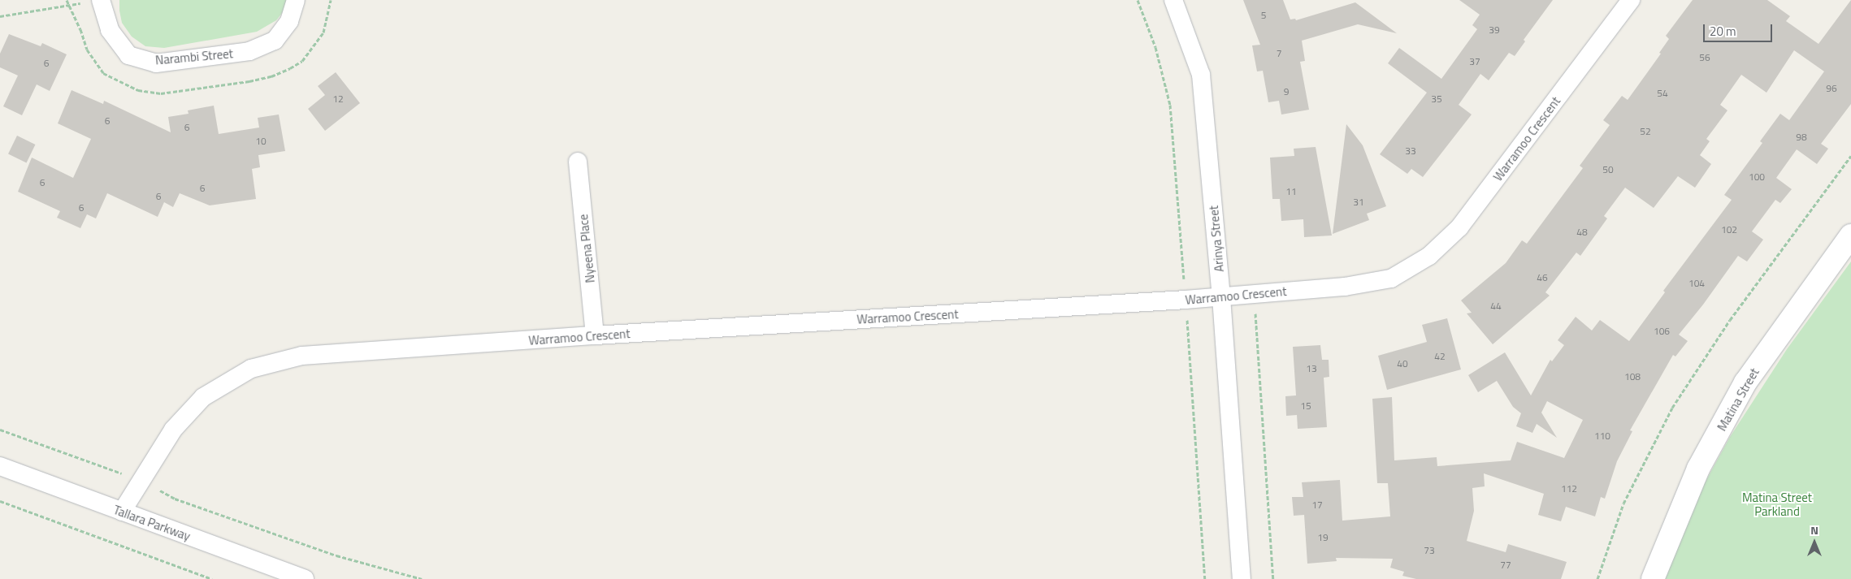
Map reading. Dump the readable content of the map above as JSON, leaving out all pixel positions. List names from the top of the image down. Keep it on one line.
{"streets":{"street":["Narambi Street","Warramoo Crescent","Arinya Street","Nyeena Place","Matina Street","Tallara Parkway"]},"crossings":[["Warramoo Crescent","Arinya Street"],["Warramoo Crescent","Nyeena Place"],["Warramoo Crescent","Tallara Parkway"]],"parks":["Matina Street Parkland"],"house_numbers":["5","39","7","56","37","6","96","9","54","12","35","6","6","52","98","10","33","50","100","6","6","11","6","31","6","102","48","46","104","44","106","42","40","13","108","15","110","112","17","19","73","77"],"scale_bar":"20 m","north":"top"}
